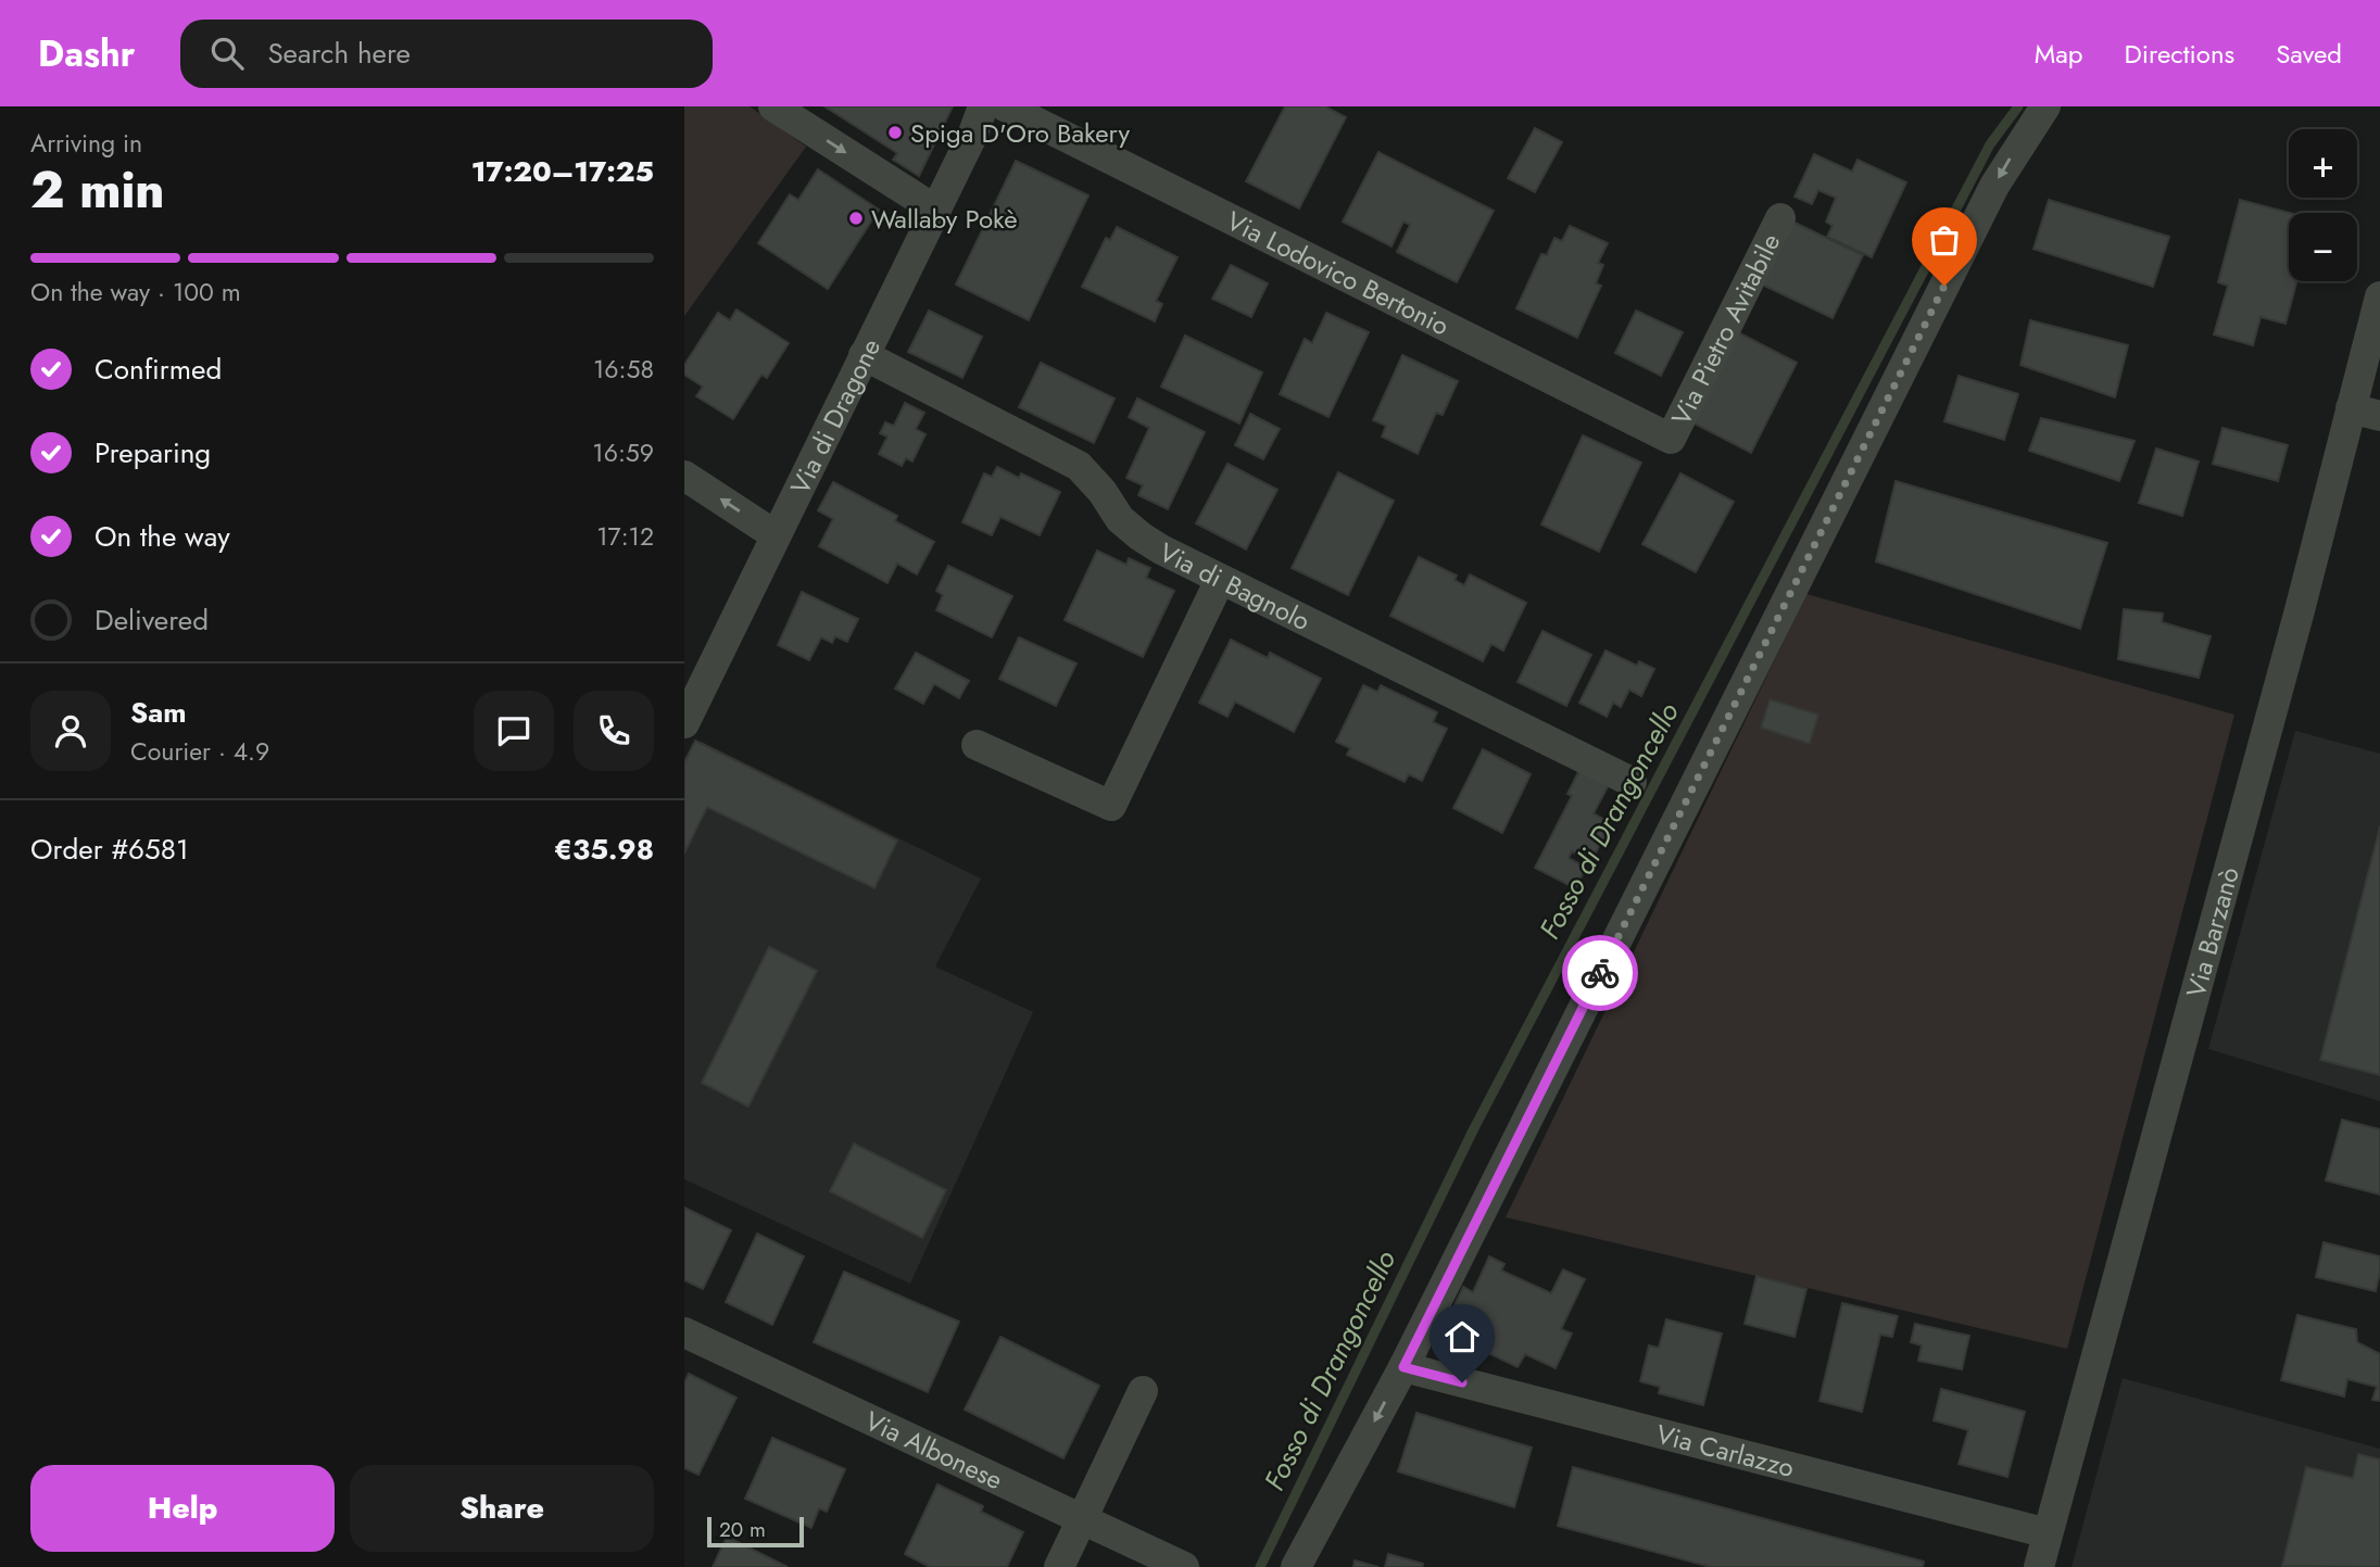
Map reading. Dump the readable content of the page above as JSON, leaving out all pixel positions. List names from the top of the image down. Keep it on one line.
{"streets":{"street":["Via Lodovico Bertonio","Via Pietro Avitabile","Via di Dragone","Via di Bagnolo","Via Barzanò","Via Albonese","Via Carlazzo"]},"crossings":[["Via Lodovico Bertonio","Via Pietro Avitabile"],["Via di Dragone","Via di Bagnolo"],["Via Barzanò","Via Carlazzo"]],"water":["Fosso di Drangoncello"],"places":["Spiga D'Oro Bakery","Wallaby Pokè"],"scale_bar":"20 m","page":{"header":"Dashr","search":"Search here","nav":["Map","Directions","Saved"],"heading":["2 min","Arriving in","17:20–17:25"],"panel":["Sam","Courier · 4.9","Order #6581","€35.98"],"map_buttons":["+","−"],"bar":"On the way · 100 m","list":[["Confirmed","16:58"],["Preparing","16:59"],["On the way","17:12"],"Delivered"],"buttons":["Help","Share"],"scale":"20 m"}}
